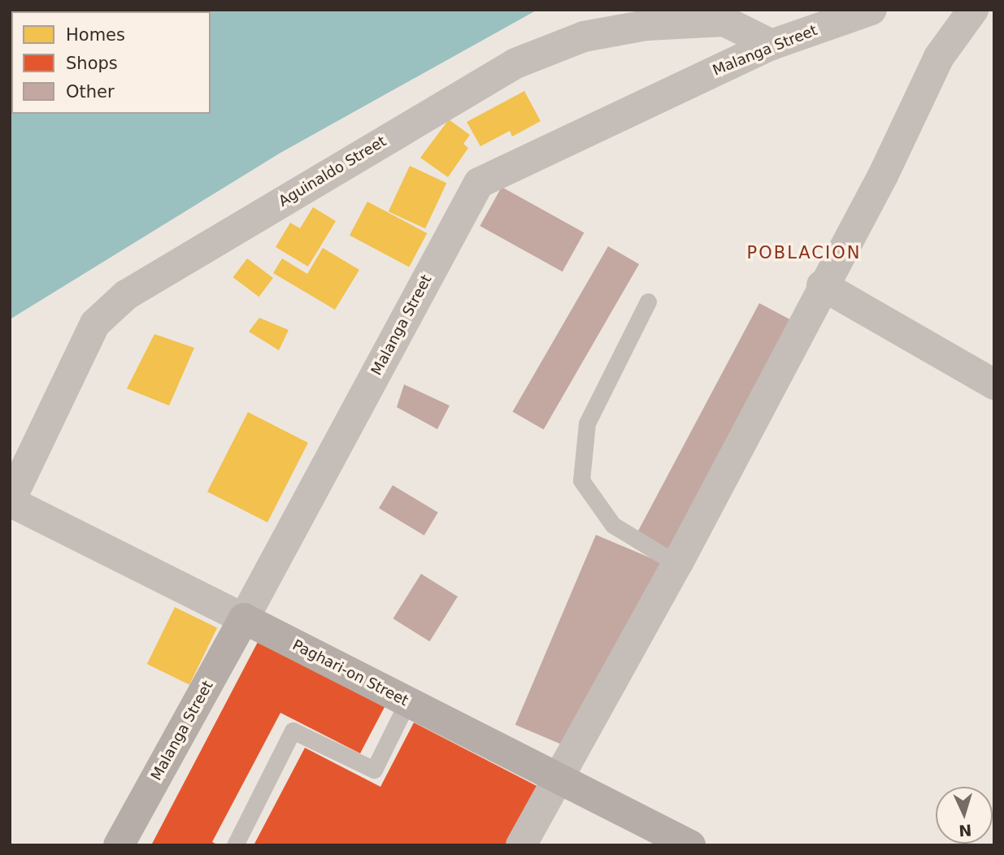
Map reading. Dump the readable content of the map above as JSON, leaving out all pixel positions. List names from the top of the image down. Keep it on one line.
{"streets":{"street":["Malanga Street","Aguinaldo Street","Paghari-on Street"]},"crossings":[["Malanga Street","Aguinaldo Street"],["Malanga Street","Paghari-on Street"],["Aguinaldo Street","Paghari-on Street"]],"districts":["POBLACION"],"legend":["Homes","Shops","Other"],"north":"bottom"}
